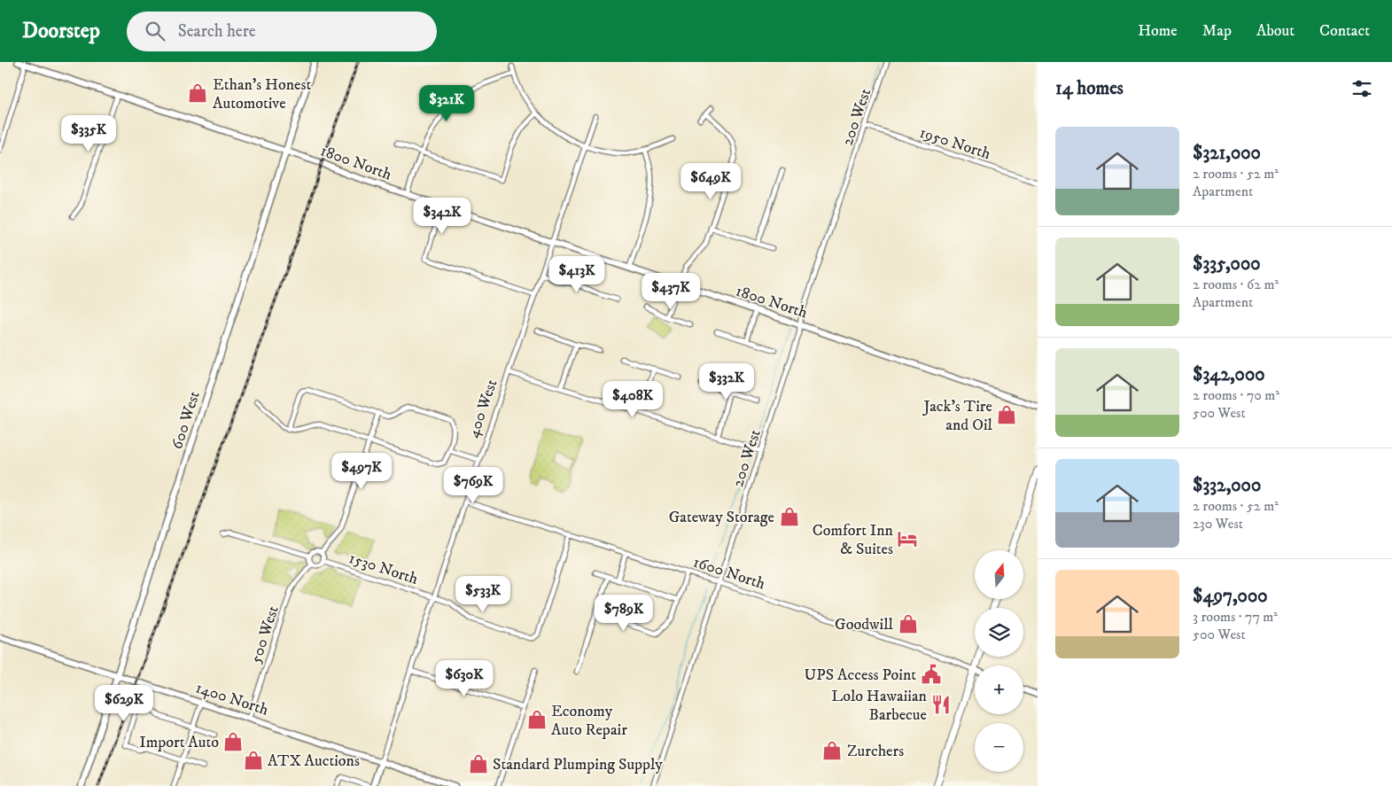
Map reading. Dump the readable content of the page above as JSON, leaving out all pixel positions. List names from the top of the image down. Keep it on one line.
{"streets":{"street":["200 West","1950 North","1800 North","400 West","600 West","1530 North","1600 North","500 West","1400 North"]},"crossings":[["200 West","1950 North"],["200 West","1800 North"],["200 West","1600 North"],["1800 North","400 West"],["1800 North","600 West"],["400 West","1530 North"],["400 West","1600 North"],["400 West","1400 North"],["600 West","1400 North"],["1530 North","1600 North"],["1530 North","500 West"],["500 West","1400 North"]],"places":{"shop":["Ethan's Honest Automotive","Jack's Tire and Oil","Gateway Storage","Goodwill","Economy Auto Repair","Import Auto","Zurchers","ATX Auctions","Standard Plumping Supply"],"hotel":["Comfort Inn & Suites"],"public building":["UPS Access Point"],"restaurant":["Lolo Hawaiian Barbecue"]},"north":"top","page":{"header":"Doorstep","search":"Search here","nav":["Home","Map","About","Contact"],"heading":"14 homes","price":["$321K","$335K","$649K","$342K","$413K","$437K","$332K","$408K","$497K","$769K","$533K","$789K","$630K","$629K"],"list":[{"name":"$321,000","note":"2 rooms · 52 m² · Apartment"},{"name":"$335,000","note":"2 rooms · 62 m² · Apartment"},{"name":"$342,000","note":"2 rooms · 70 m² · 500 West"},{"name":"$332,000","note":"2 rooms · 52 m² · 230 West"},{"name":"$497,000","note":"3 rooms · 77 m² · 500 West"}],"map_buttons":["+","−"]}}
